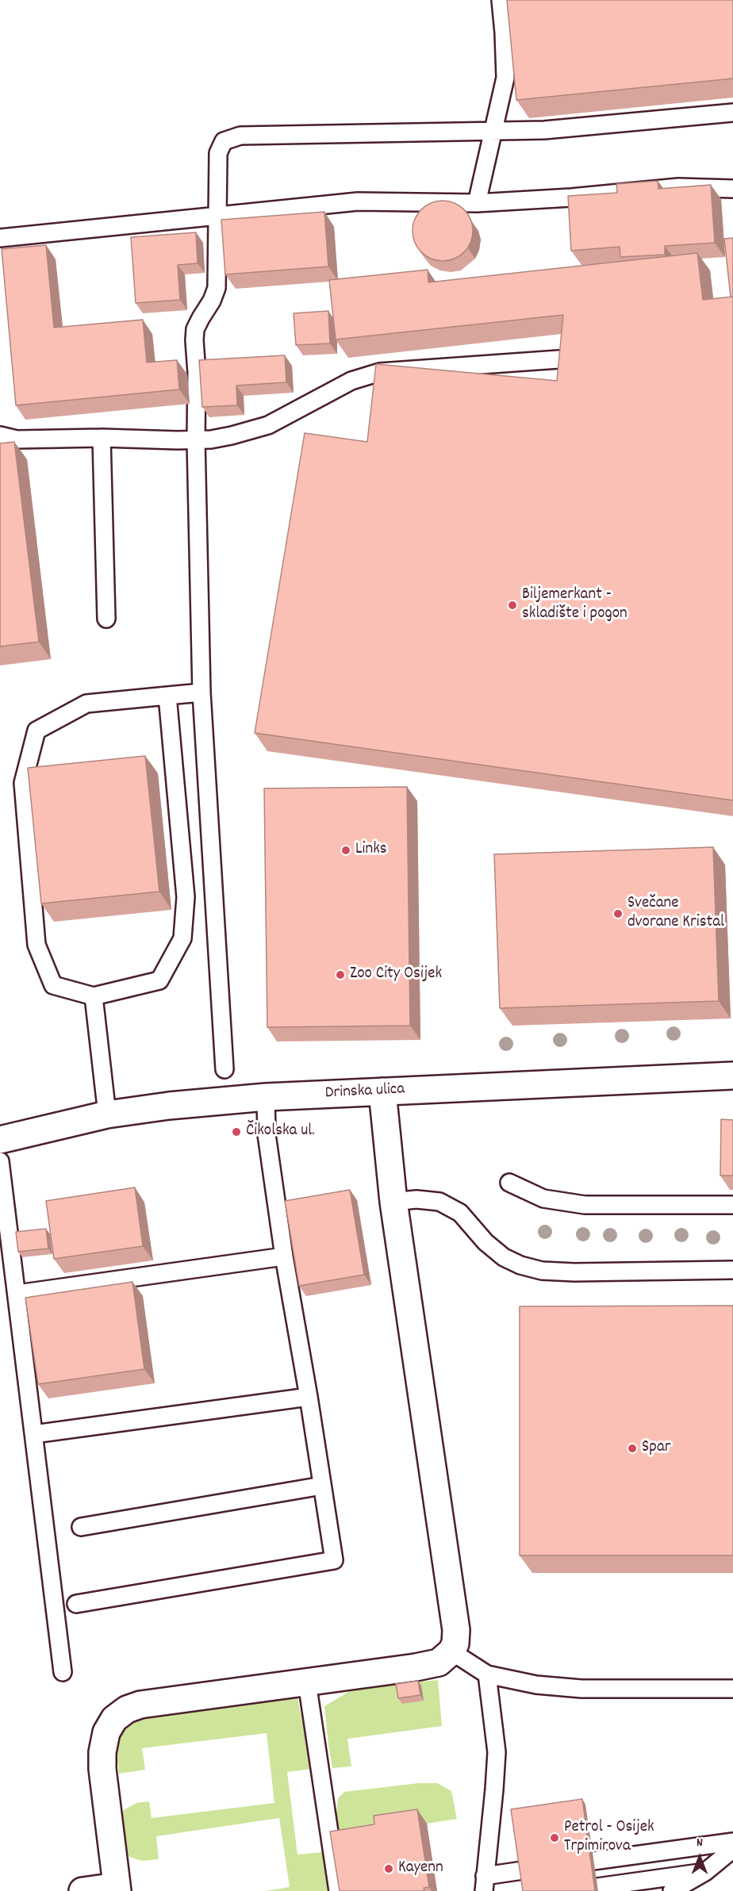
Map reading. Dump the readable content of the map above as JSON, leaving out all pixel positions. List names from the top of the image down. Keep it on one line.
{"streets":{"street":["Drinska ulica"]},"places":["Biljemerkant - skladište i pogon","Links","Svečane dvorane Kristal","Zoo City Osijek","Čikolska ul.","Spar","Petrol - Osijek Trpimirova","Kayenn"],"north":"top"}
